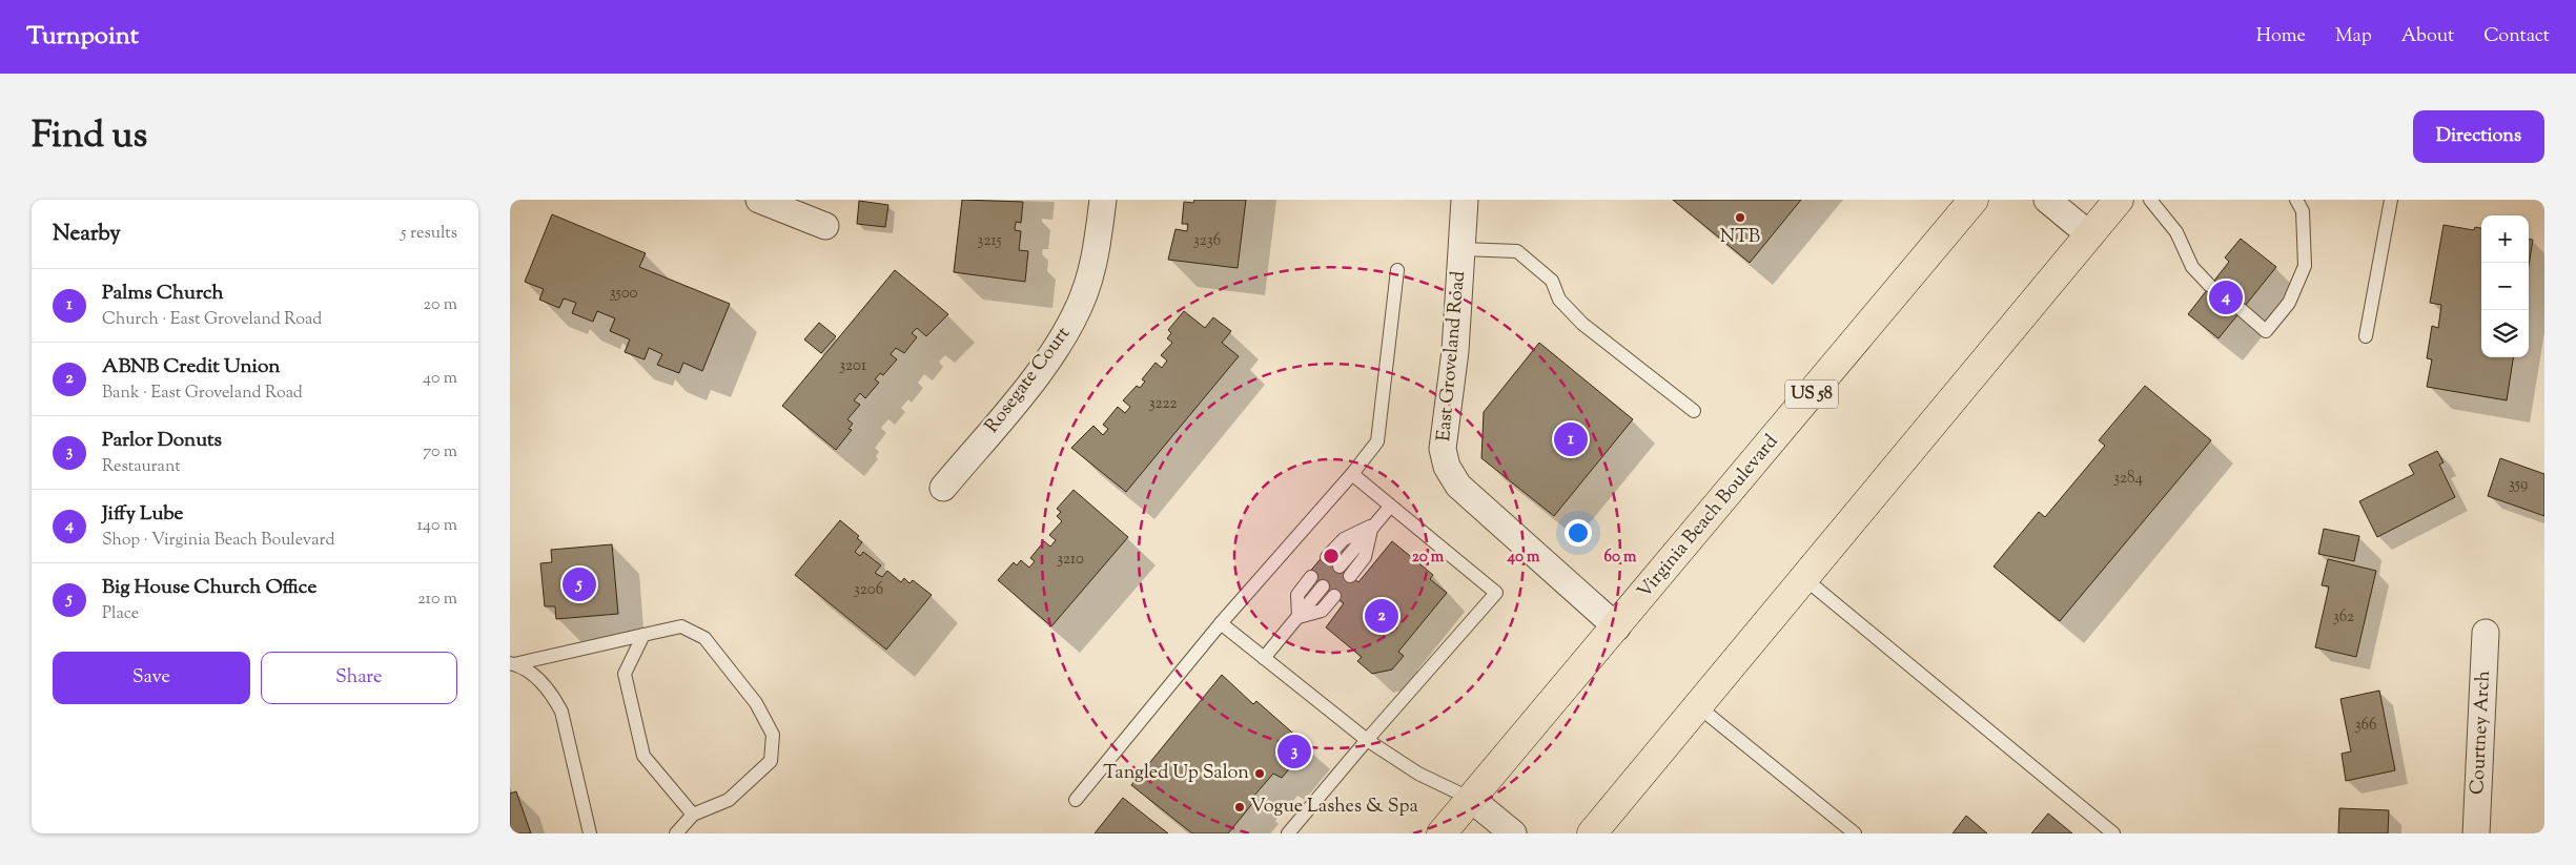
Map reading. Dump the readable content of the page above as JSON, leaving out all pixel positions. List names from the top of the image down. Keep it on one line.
{"streets":{"main road":["US 58","Virginia Beach Boulevard"],"street":["East Groveland Road","Rosegate Court","Courtney Arch"]},"crossings":[["East Groveland Road","Virginia Beach Boulevard"]],"places":["NTB","Tangled Up Salon","Vogue Lashes & Spa"],"house_numbers":["3215","3236","3500","3201","3222","3284","359","3210","3206","362","366"],"page":{"header":"Turnpoint","nav":["Home","Map","About","Contact"],"title":"Find us","buttons":["Directions",["Save","Share"]],"heading":["Nearby","5 results"],"map_buttons":["+","−"],"list":[{"mark":"1","name":"Palms Church","note":"Church · East Groveland Road","value":"20 m"},{"mark":"2","name":"ABNB Credit Union","note":"Bank · East Groveland Road","value":"40 m"},{"mark":"3","name":"Parlor Donuts","note":"Restaurant","value":"70 m"},{"mark":"4","name":"Jiffy Lube","note":"Shop · Virginia Beach Boulevard","value":"140 m"},{"mark":"5","name":"Big House Church Office","note":"Place","value":"210 m"}],"pins":["4","1","5","2","3"]},"rings":["20 m","40 m","60 m"]}
